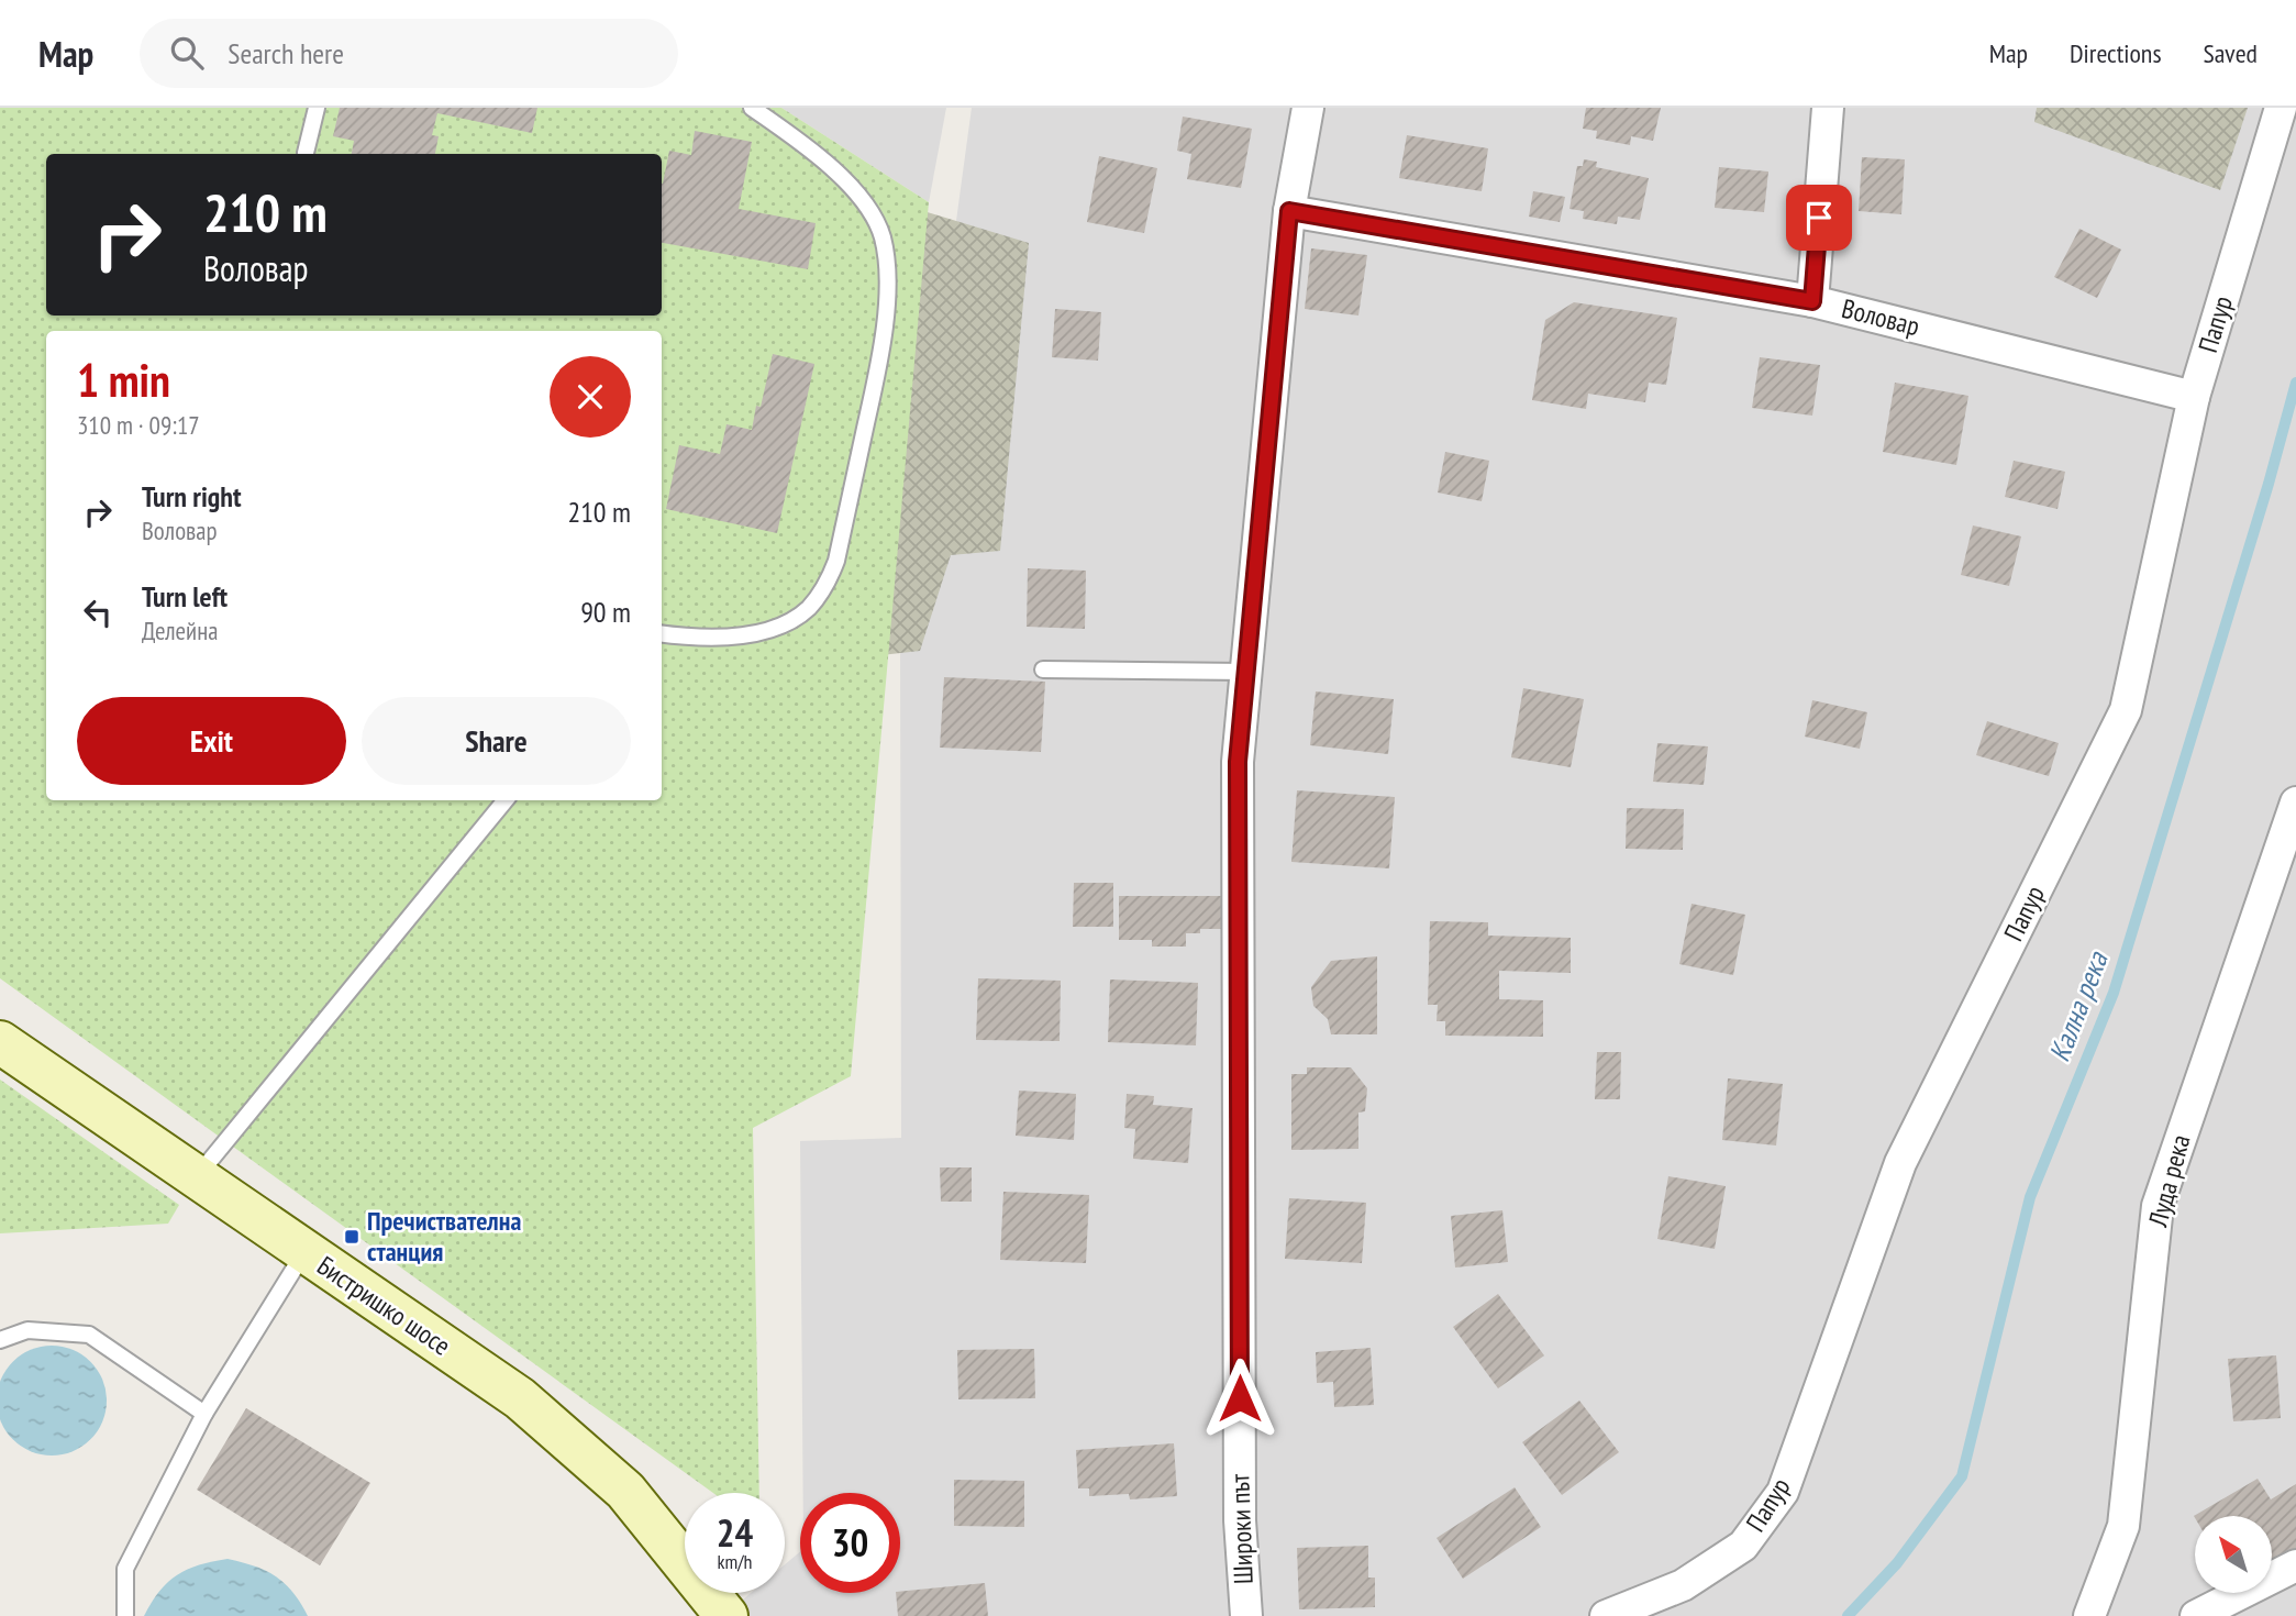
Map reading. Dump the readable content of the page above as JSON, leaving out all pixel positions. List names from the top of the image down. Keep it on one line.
{"streets":{"street":["Воловар","Папур","Луда река","Бистришко шосе","Широки път"]},"crossings":[["Воловар","Папур"],["Воловар","Широки път"]],"water":["Кална река"],"places":{"transit":["Пречиствателна станция"]},"north":"top left","page":{"header":"Map","search":"Search here","nav":["Map","Directions","Saved"],"turn":["210 m","Воловар"],"heading":["1 min","310 m · 09:17"],"list":[{"name":"Turn right","note":"Воловар","value":"210 m"},{"name":"Turn left","note":"Делейна","value":"90 m"}],"buttons":["Exit","Share"],"speed":"24 km/h","limit":"30"}}
